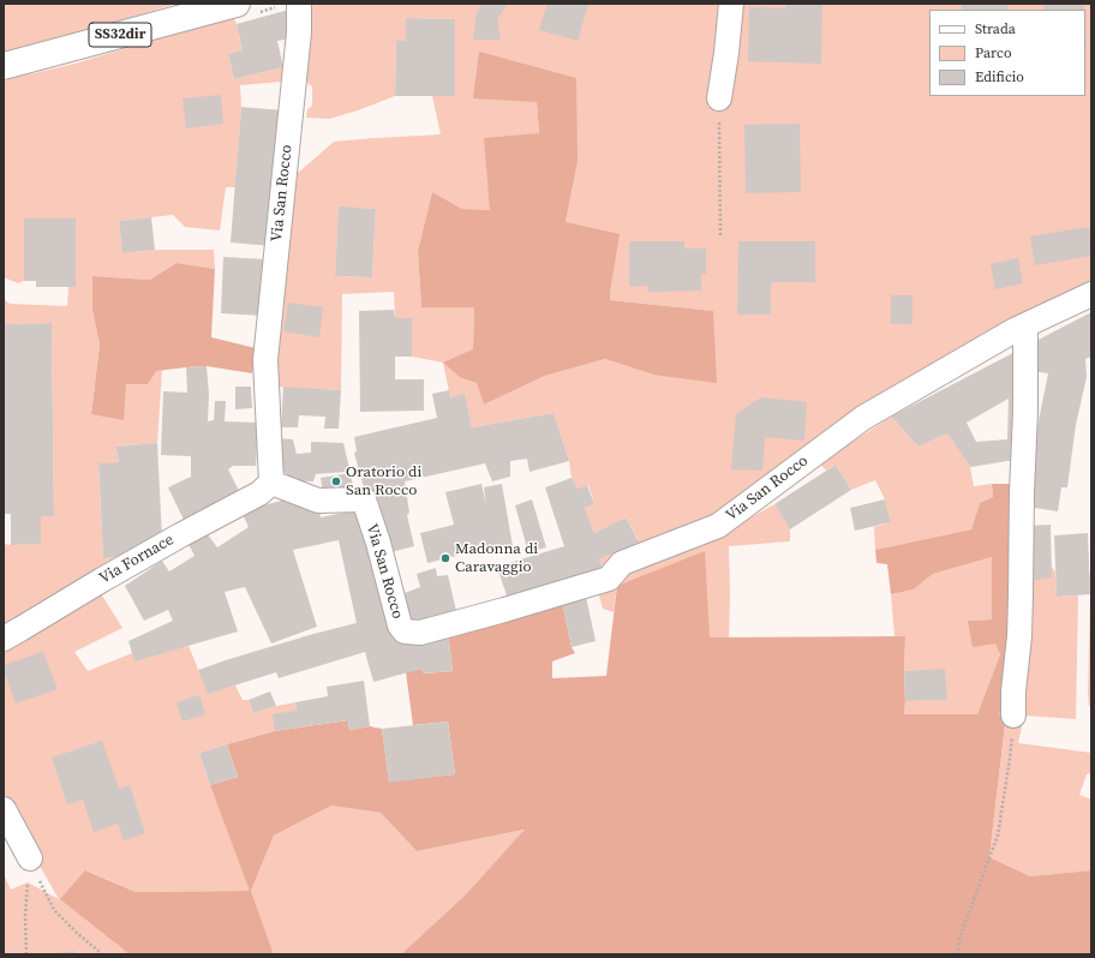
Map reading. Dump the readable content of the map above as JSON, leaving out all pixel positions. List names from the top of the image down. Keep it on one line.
{"streets":{"main road":["SS32dir"],"street":["Via San Rocco","Via Fornace"]},"crossings":[["Via San Rocco","Via Fornace"]],"places":["Oratorio di San Rocco","Madonna di Caravaggio"],"legend":["Strada","Parco","Edificio"]}
